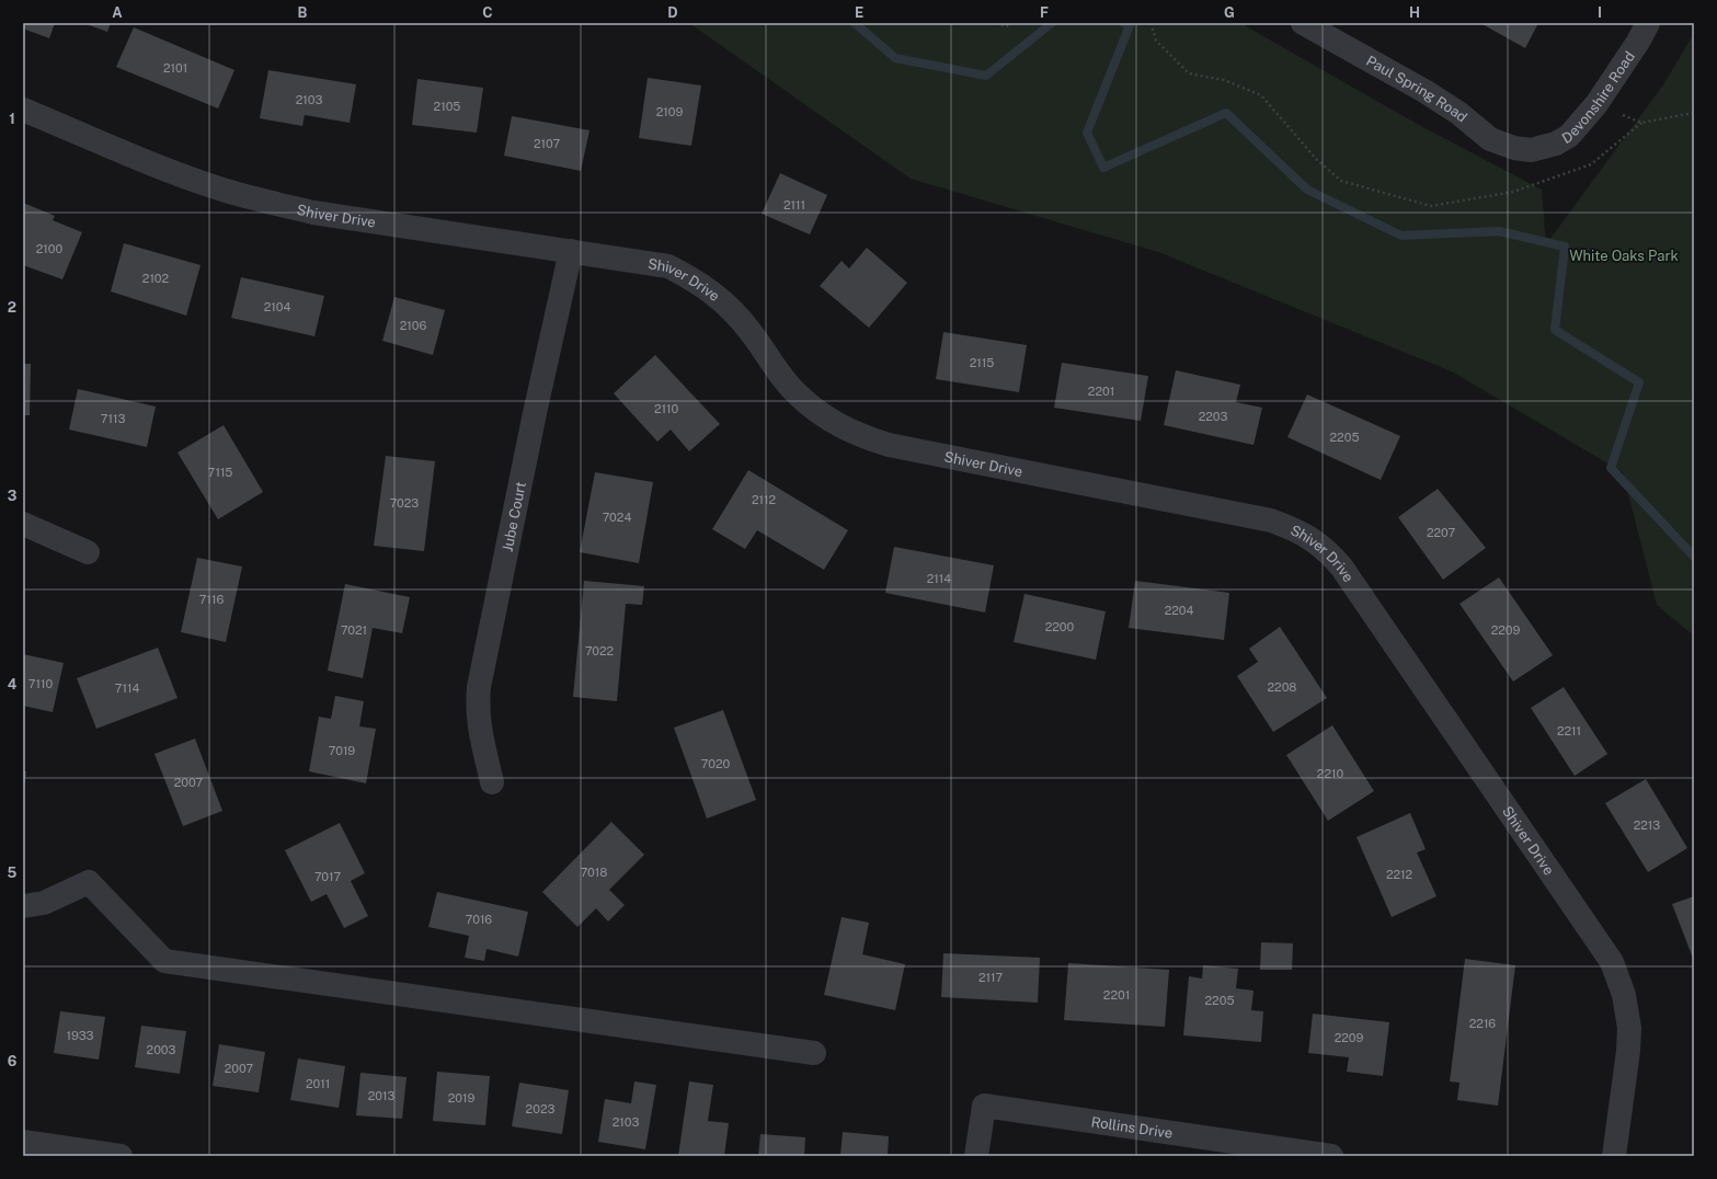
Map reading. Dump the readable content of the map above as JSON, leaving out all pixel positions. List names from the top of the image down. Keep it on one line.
{"streets":{"street":["Paul Spring Road","Devonshire Road","Shiver Drive","Jube Court","Rollins Drive"]},"crossings":[["Paul Spring Road","Devonshire Road"],["Shiver Drive","Jube Court"]],"parks":["White Oaks Park"],"house_numbers":["2101","2103","2105","2109","2107","2111","2100","2102","2104","2106","2115","2201","2110","2203","7113","2205","7115","2112","7023","7024","2207","2114","7116","2204","2200","7021","2209","7022","7110","2208","7114","2211","7019","7020","2210","2007","2213","7018","2212","7017","7016","2117","2201","2205","2216","1933","2209","2003","2007","2011","2013","2019","2023","2103"],"grid":{"columns":["A","B","C","D","E","F","G","H","I"],"rows":["1","2","3","4","5","6"]}}
